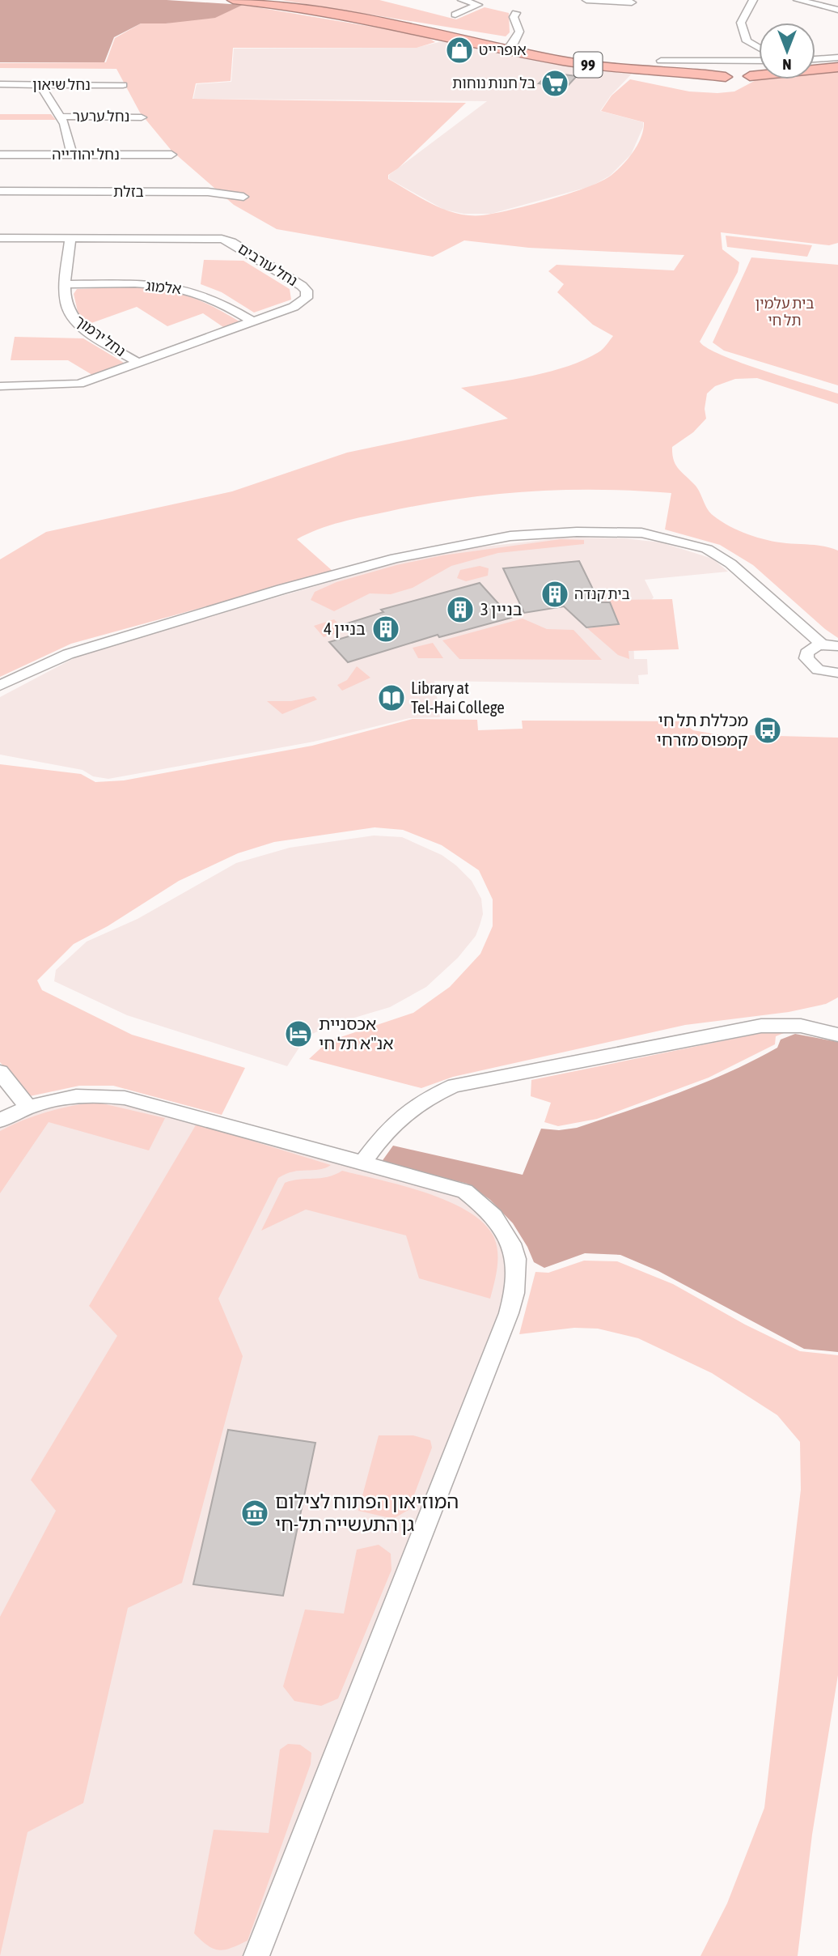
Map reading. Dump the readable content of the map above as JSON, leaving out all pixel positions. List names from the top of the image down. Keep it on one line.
{"streets":{"highway":["99"],"street":["נחל שיאון","נחל ערער","נחל יהודייה","בזלת","נחל עורבים","אלמוג","נחל ירמוך"]},"crossings":[["נחל עורבים","אלמוג"],["נחל עורבים","נחל ירמוך"],["אלמוג","נחל ירמוך"]],"parks":["בית עלמין תל חי"],"places":{"shop":["אופרייט"],"supermarket":["בל חנות נוחות"],"building":["בית קנדה","בניין 3","בניין 4"],"library":["Library at Tel-Hai College"],"bus stop":["מכללת תל חי קמפוס מזרחי"],"hotel":["אכסניית אנ\"א תל חי"],"museum":["המוזיאון הפתוח לצילום גן התעשייה תל-חי"]},"north":"bottom"}
